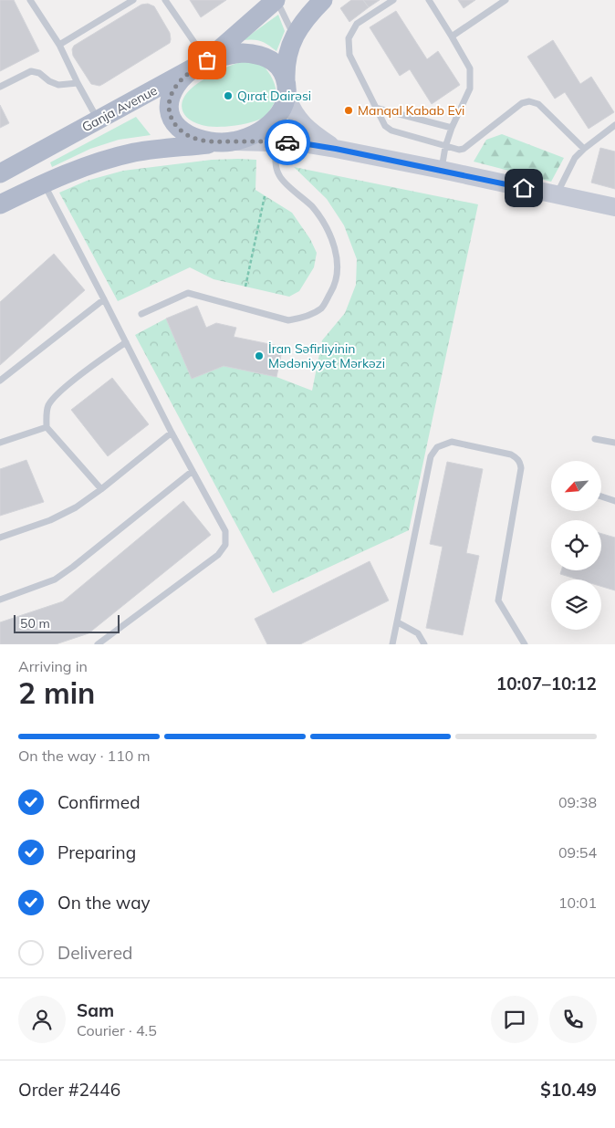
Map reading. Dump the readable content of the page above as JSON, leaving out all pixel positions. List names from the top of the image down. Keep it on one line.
{"streets":{"main road":["Ganja Avenue"]},"places":["Qırat Dairəsi","Manqal Kabab Evi","İran Səfirliyinin Mədəniyyət Mərkəzi"],"scale_bar":"50 m","north":"bottom left","page":{"scale":"50 m","heading":["2 min","Arriving in","10:07–10:12"],"panel":["Sam","Courier · 4.5","Order #2446","$10.49"],"bar":"On the way · 110 m","list":[["Confirmed","09:38"],["Preparing","09:54"],["On the way","10:01"],"Delivered"]}}
